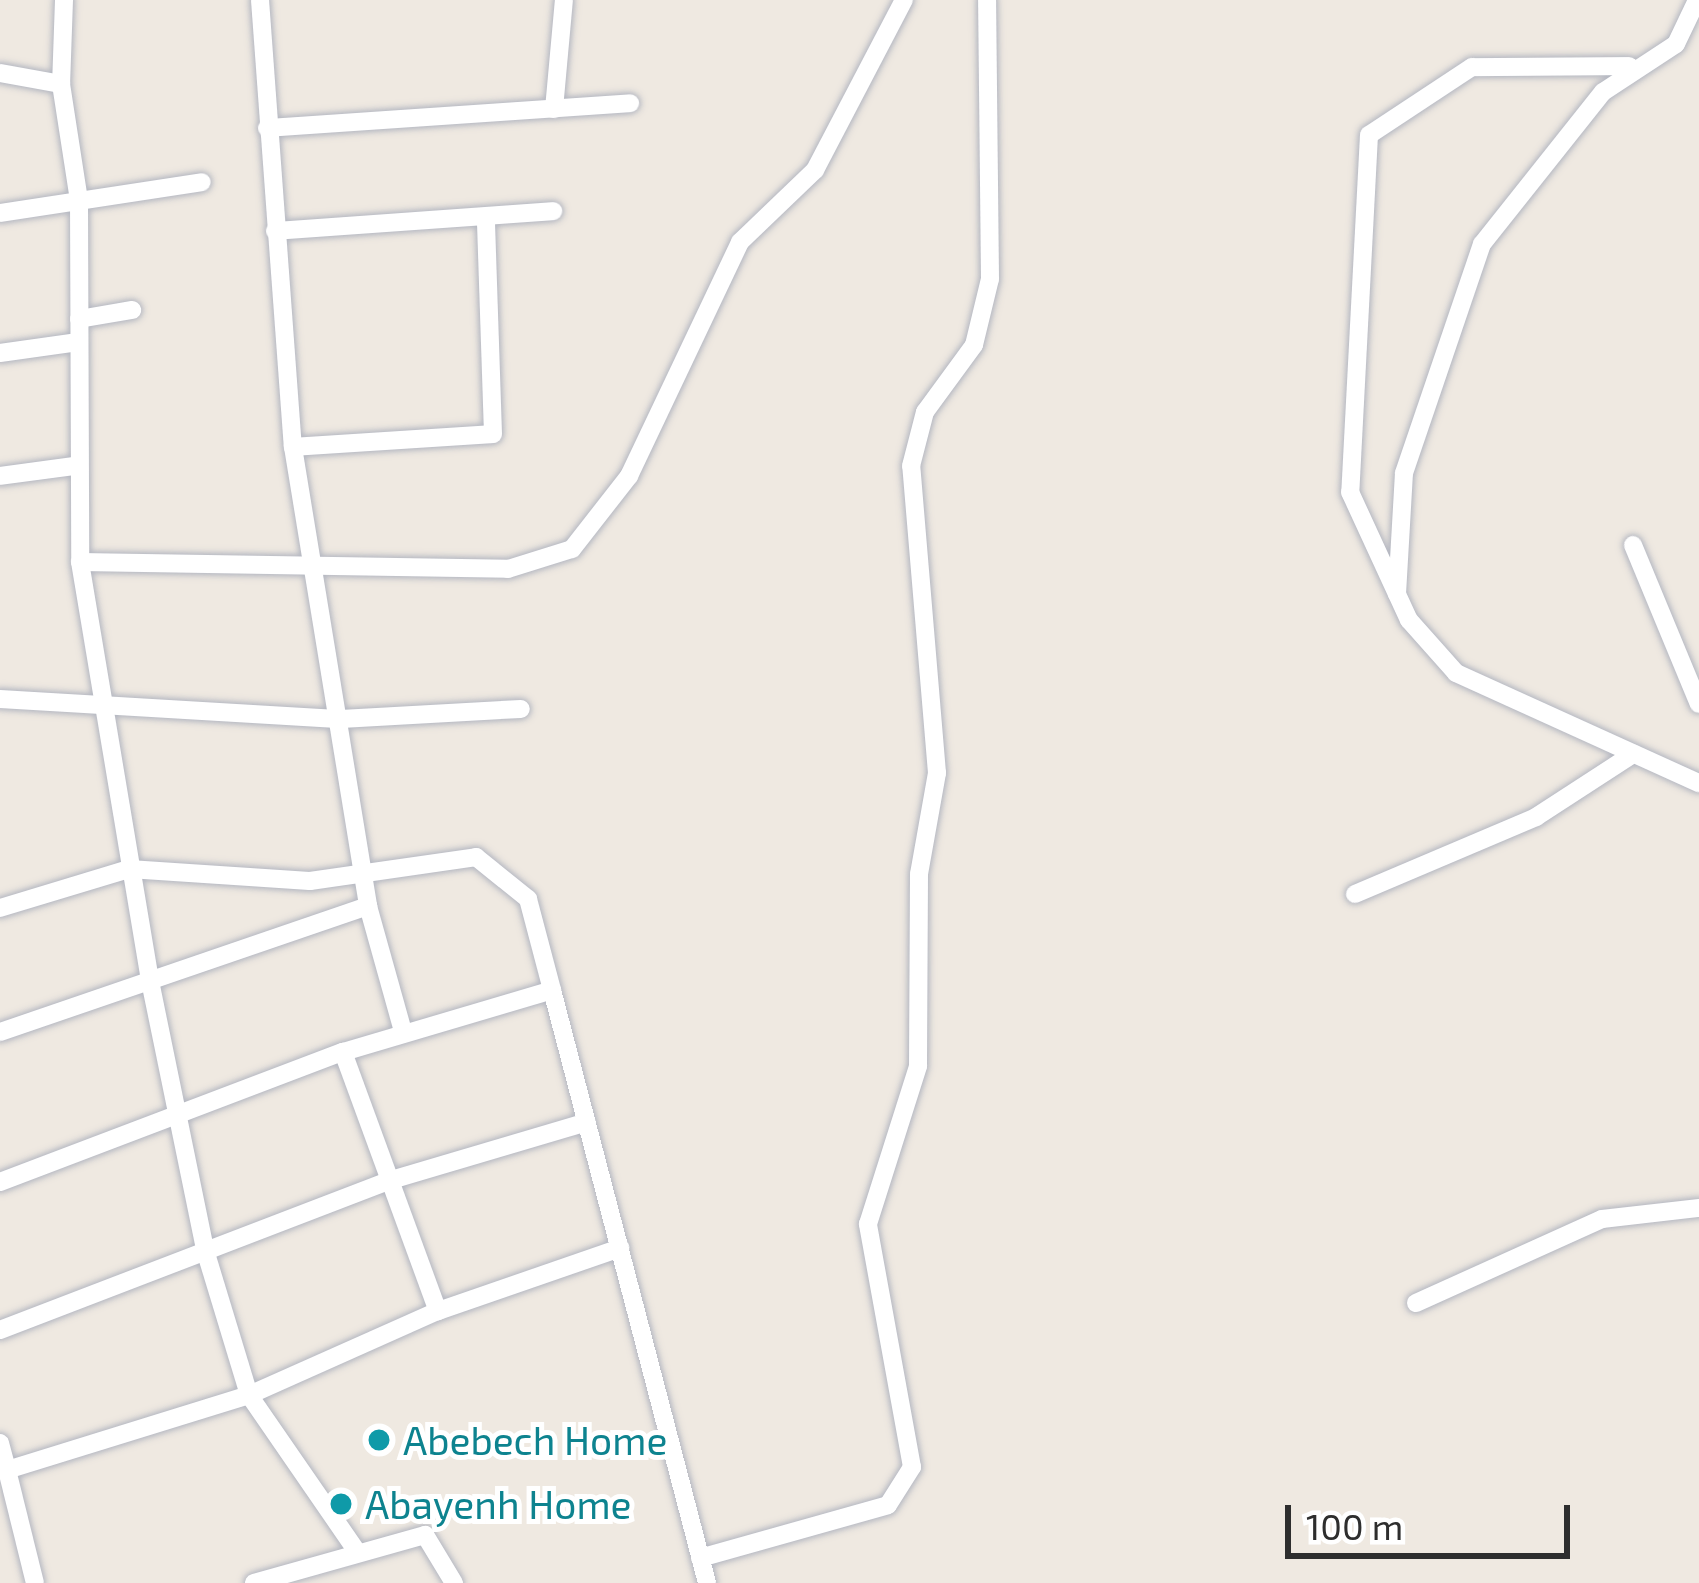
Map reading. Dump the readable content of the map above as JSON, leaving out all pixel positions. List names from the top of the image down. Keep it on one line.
{"places":["Abebech Home","Abayenh Home"],"scale_bar":"100 m"}
